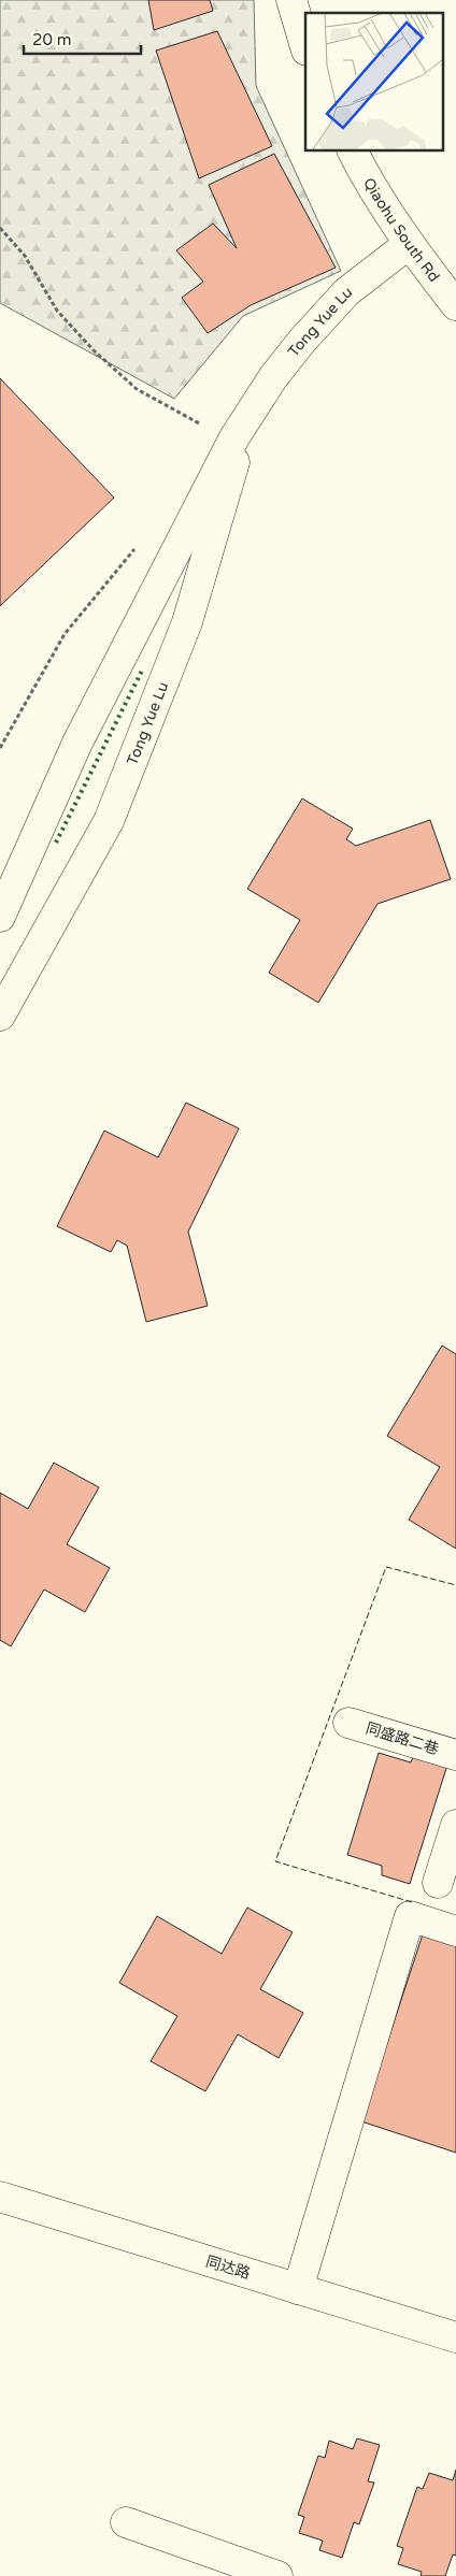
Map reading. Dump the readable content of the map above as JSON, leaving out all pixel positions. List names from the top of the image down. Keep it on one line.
{"streets":{"street":["Qiaohu South Rd","Tong Yue Lu","同盛路二巷","同达路"]},"crossings":[["Qiaohu South Rd","Tong Yue Lu"]],"scale_bar":"20 m"}
